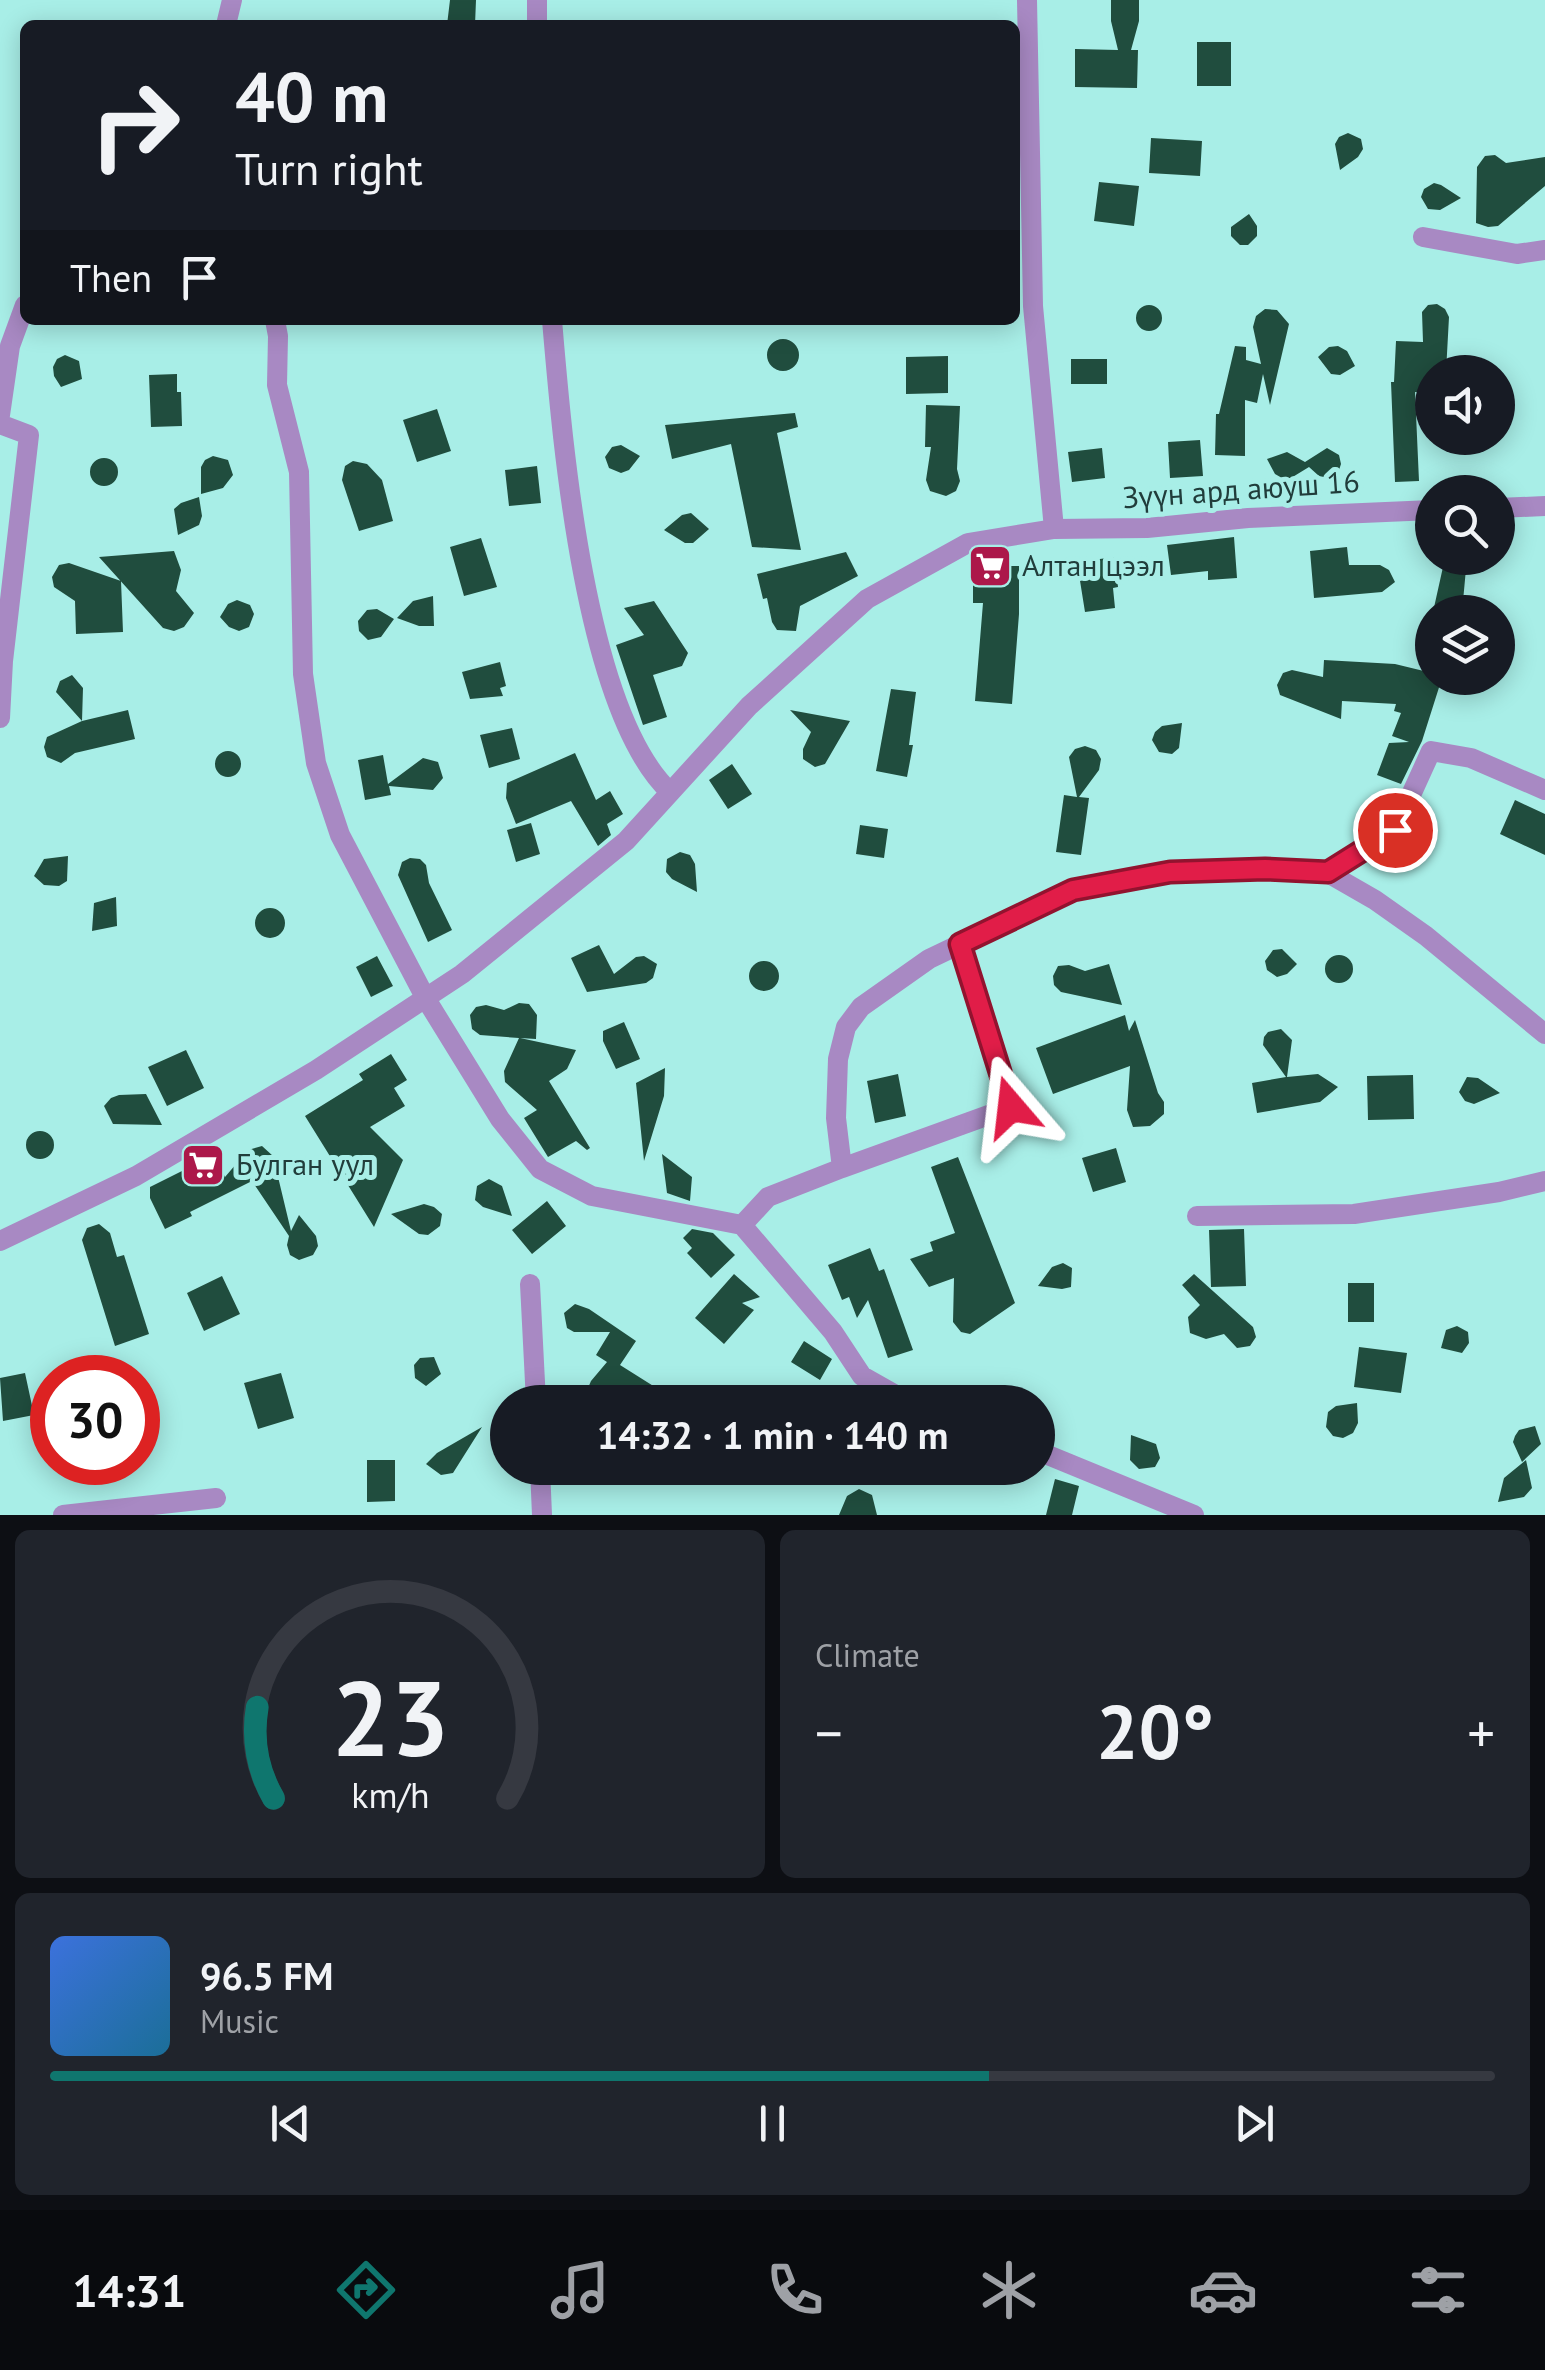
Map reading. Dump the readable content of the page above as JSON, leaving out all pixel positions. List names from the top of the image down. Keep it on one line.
{"streets":{"street":["Зүүн ард аюуш 16"]},"places":{"supermarket":["Алтан цээл","Булган уул"]},"page":{"turn":["40 m","Turn right"],"then":"Then","limit":"30","trip":"14:32 · 1 min · 140 m","tile":"Climate","heat":["−","20°","+"],"song":["96.5 FM","Music"],"tabs":"14:31","gauge":["23","km/h"]}}
